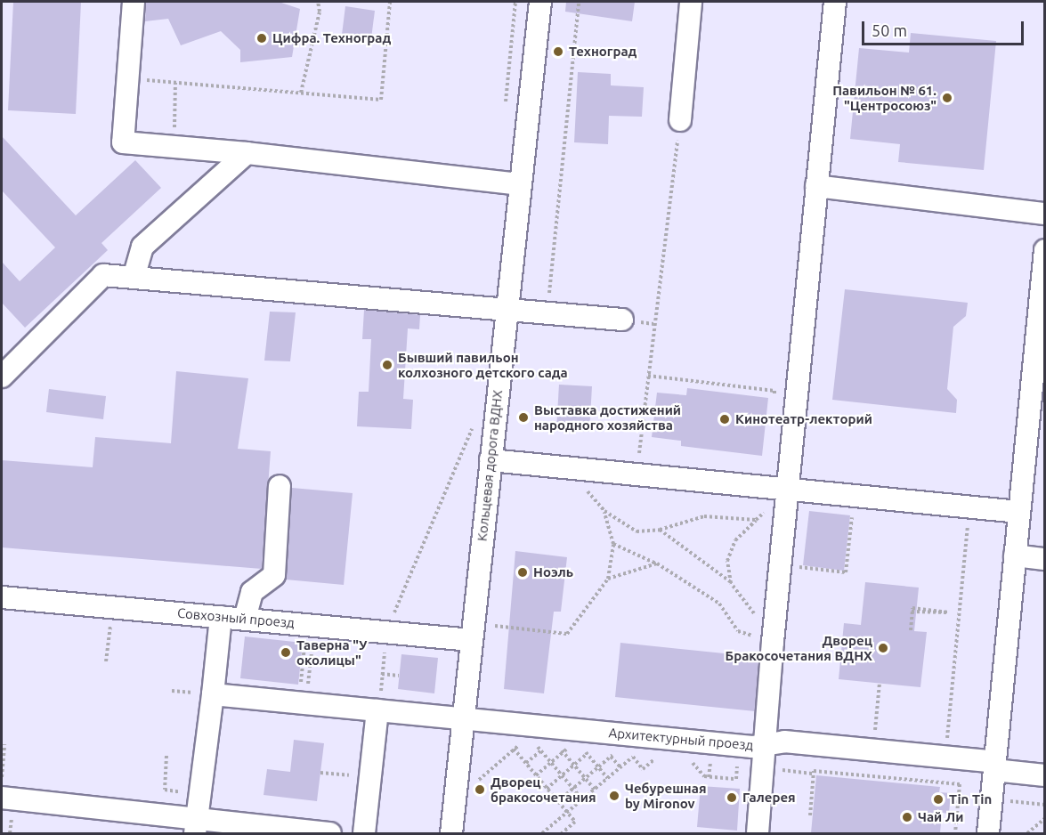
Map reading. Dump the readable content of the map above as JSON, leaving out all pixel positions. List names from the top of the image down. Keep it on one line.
{"streets":{"street":["Кольцевая дорога ВДНХ","Совхозный проезд","Архитектурный проезд"]},"crossings":[["Кольцевая дорога ВДНХ","Совхозный проезд"],["Кольцевая дорога ВДНХ","Архитектурный проезд"]],"places":["Цифра. Техноград","Техноград","Павильон № 61. \"Центросоюз\"","Бывший павильон колхозного детского сада","Выставка достижений народного хозяйства","Кинотеатр-лекторий","Ноэль","Дворец Бракосочетания ВДНХ","Таверна \"У околицы\"","Дворец бракосочетания","Чебурешная by Mironov","Галерея","Tin Tin","Чай Ли"],"scale_bar":"50 m"}
